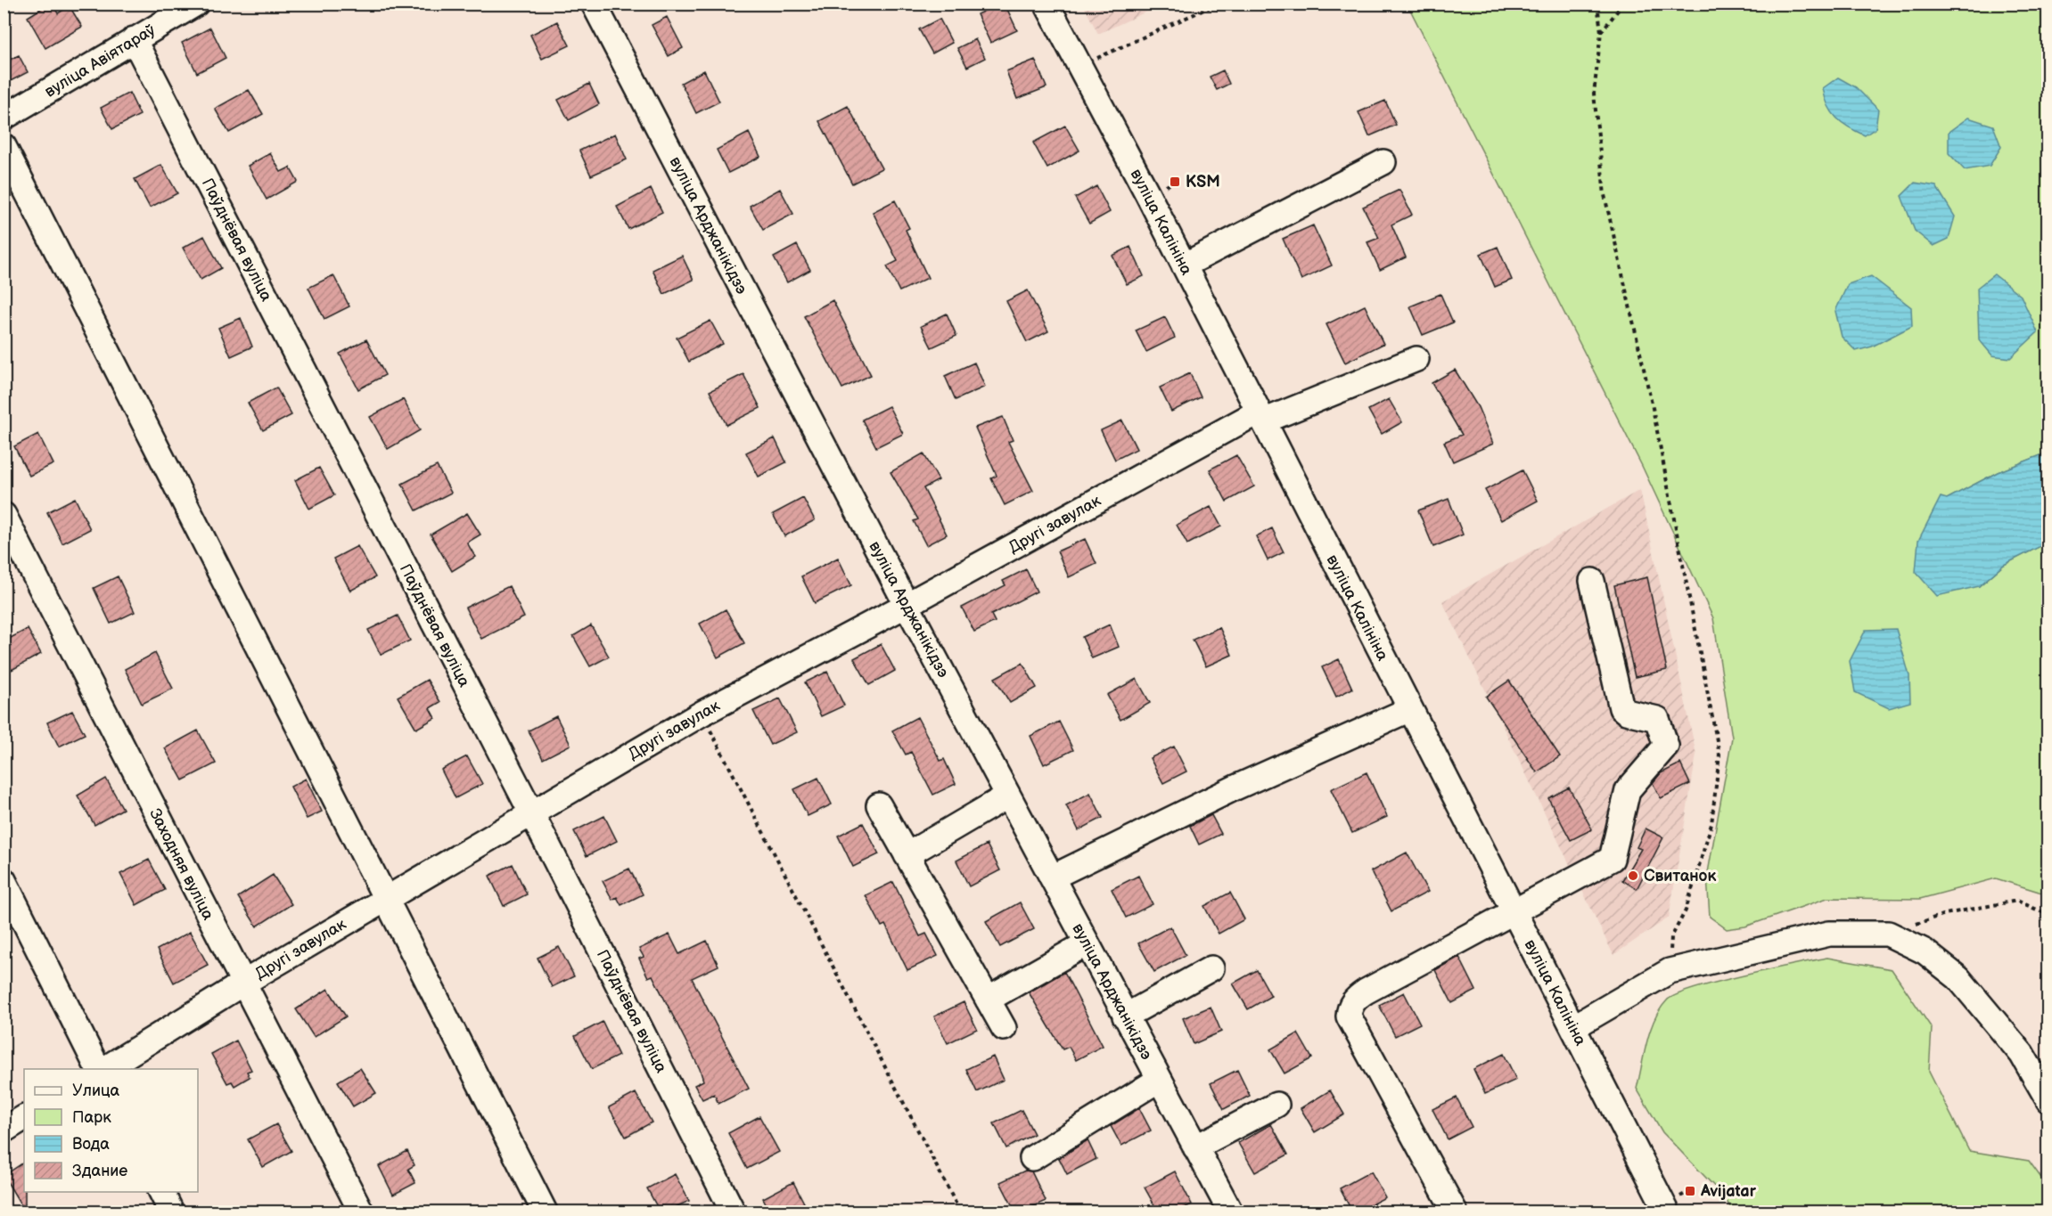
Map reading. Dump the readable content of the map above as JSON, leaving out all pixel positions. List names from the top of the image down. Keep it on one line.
{"streets":{"street":["вуліца Авіятараў","вуліца Калініна","вуліца Арджанікідзэ","Паўднёвая вуліца","Другі завулак","Заходняя вуліца"]},"crossings":[["вуліца Авіятараў","Паўднёвая вуліца"],["вуліца Калініна","Другі завулак"],["вуліца Арджанікідзэ","Другі завулак"],["Паўднёвая вуліца","Другі завулак"],["Другі завулак","Заходняя вуліца"]],"places":{"transit":["KSM","Avijatar"],"other":["Свитанок"]},"legend":["Улица","Парк","Вода","Здание"]}
